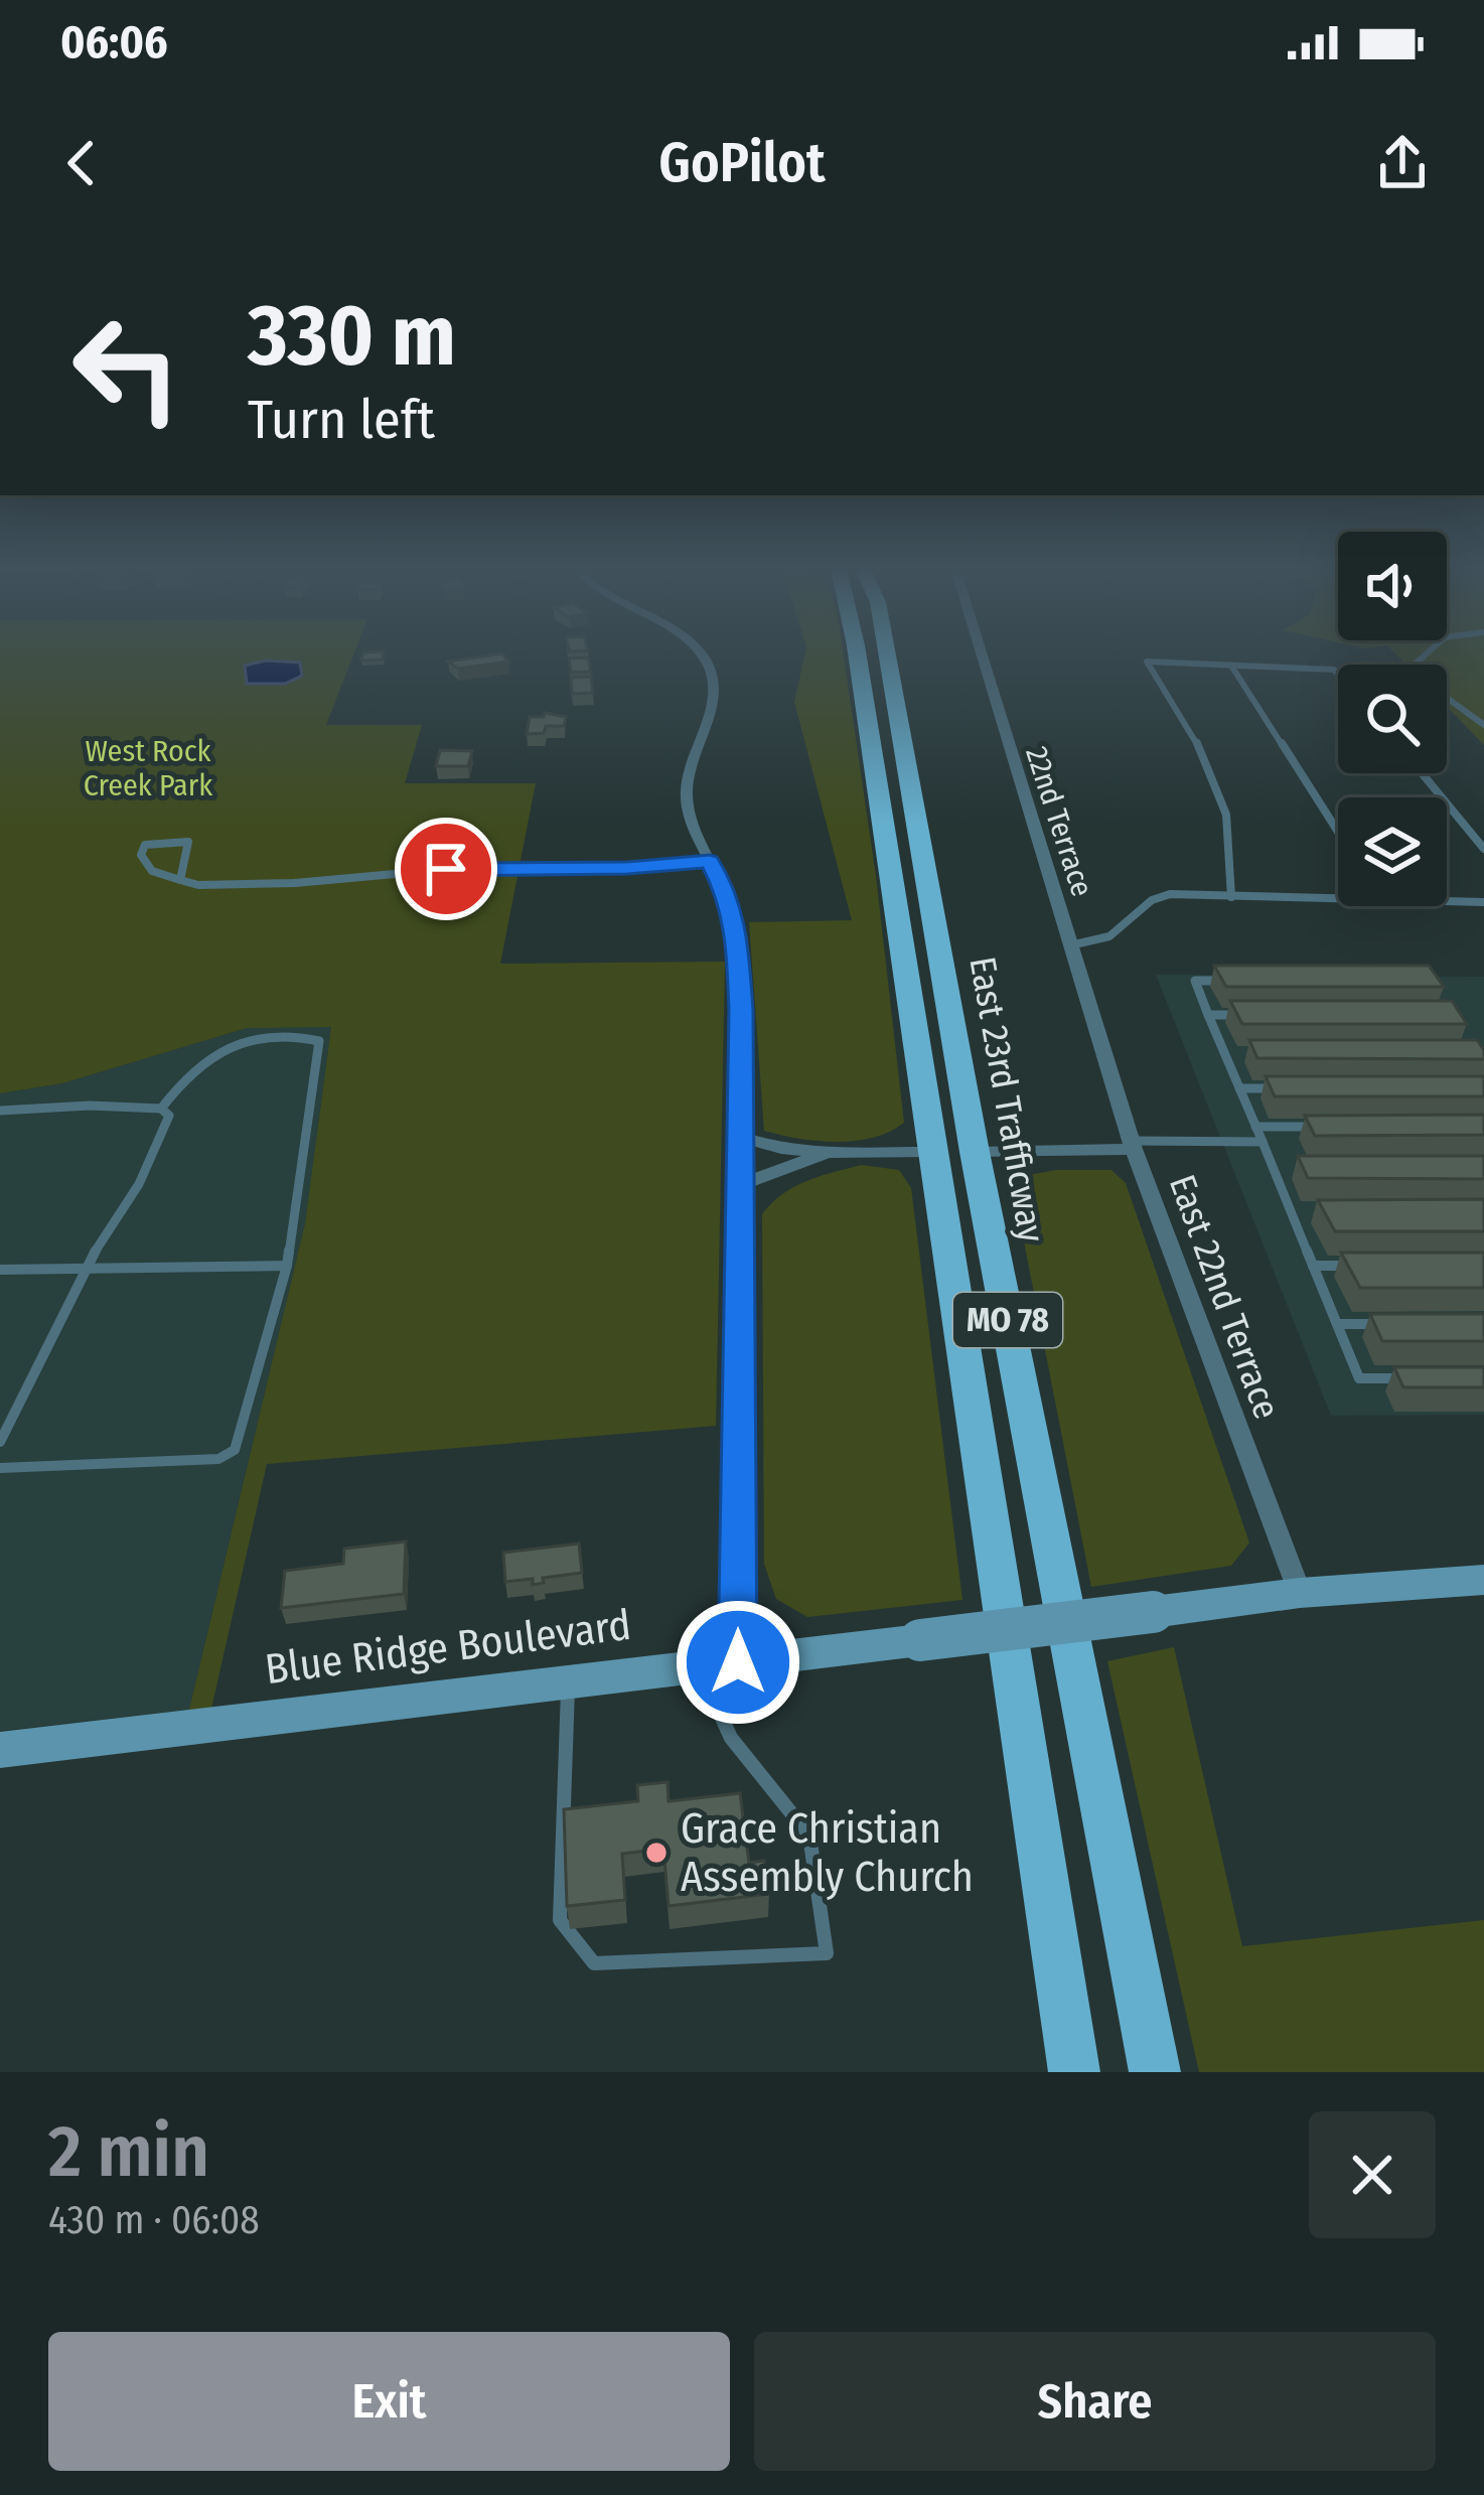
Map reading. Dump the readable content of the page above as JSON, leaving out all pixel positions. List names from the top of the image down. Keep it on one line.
{"streets":{"main road":["East 23rd Trafficway","MO 78","Blue Ridge Boulevard"],"street":["22nd Terrace","East 22nd Terrace"]},"crossings":[["22nd Terrace","East 22nd Terrace"],["East 22nd Terrace","Blue Ridge Boulevard"]],"parks":["West Rock Creek Park"],"places":["Grace Christian Assembly Church"],"page":{"status":"06:06","header":"GoPilot","turn":["330 m","Turn left"],"heading":["2 min","430 m · 06:08"],"buttons":["Exit","Share"]}}
